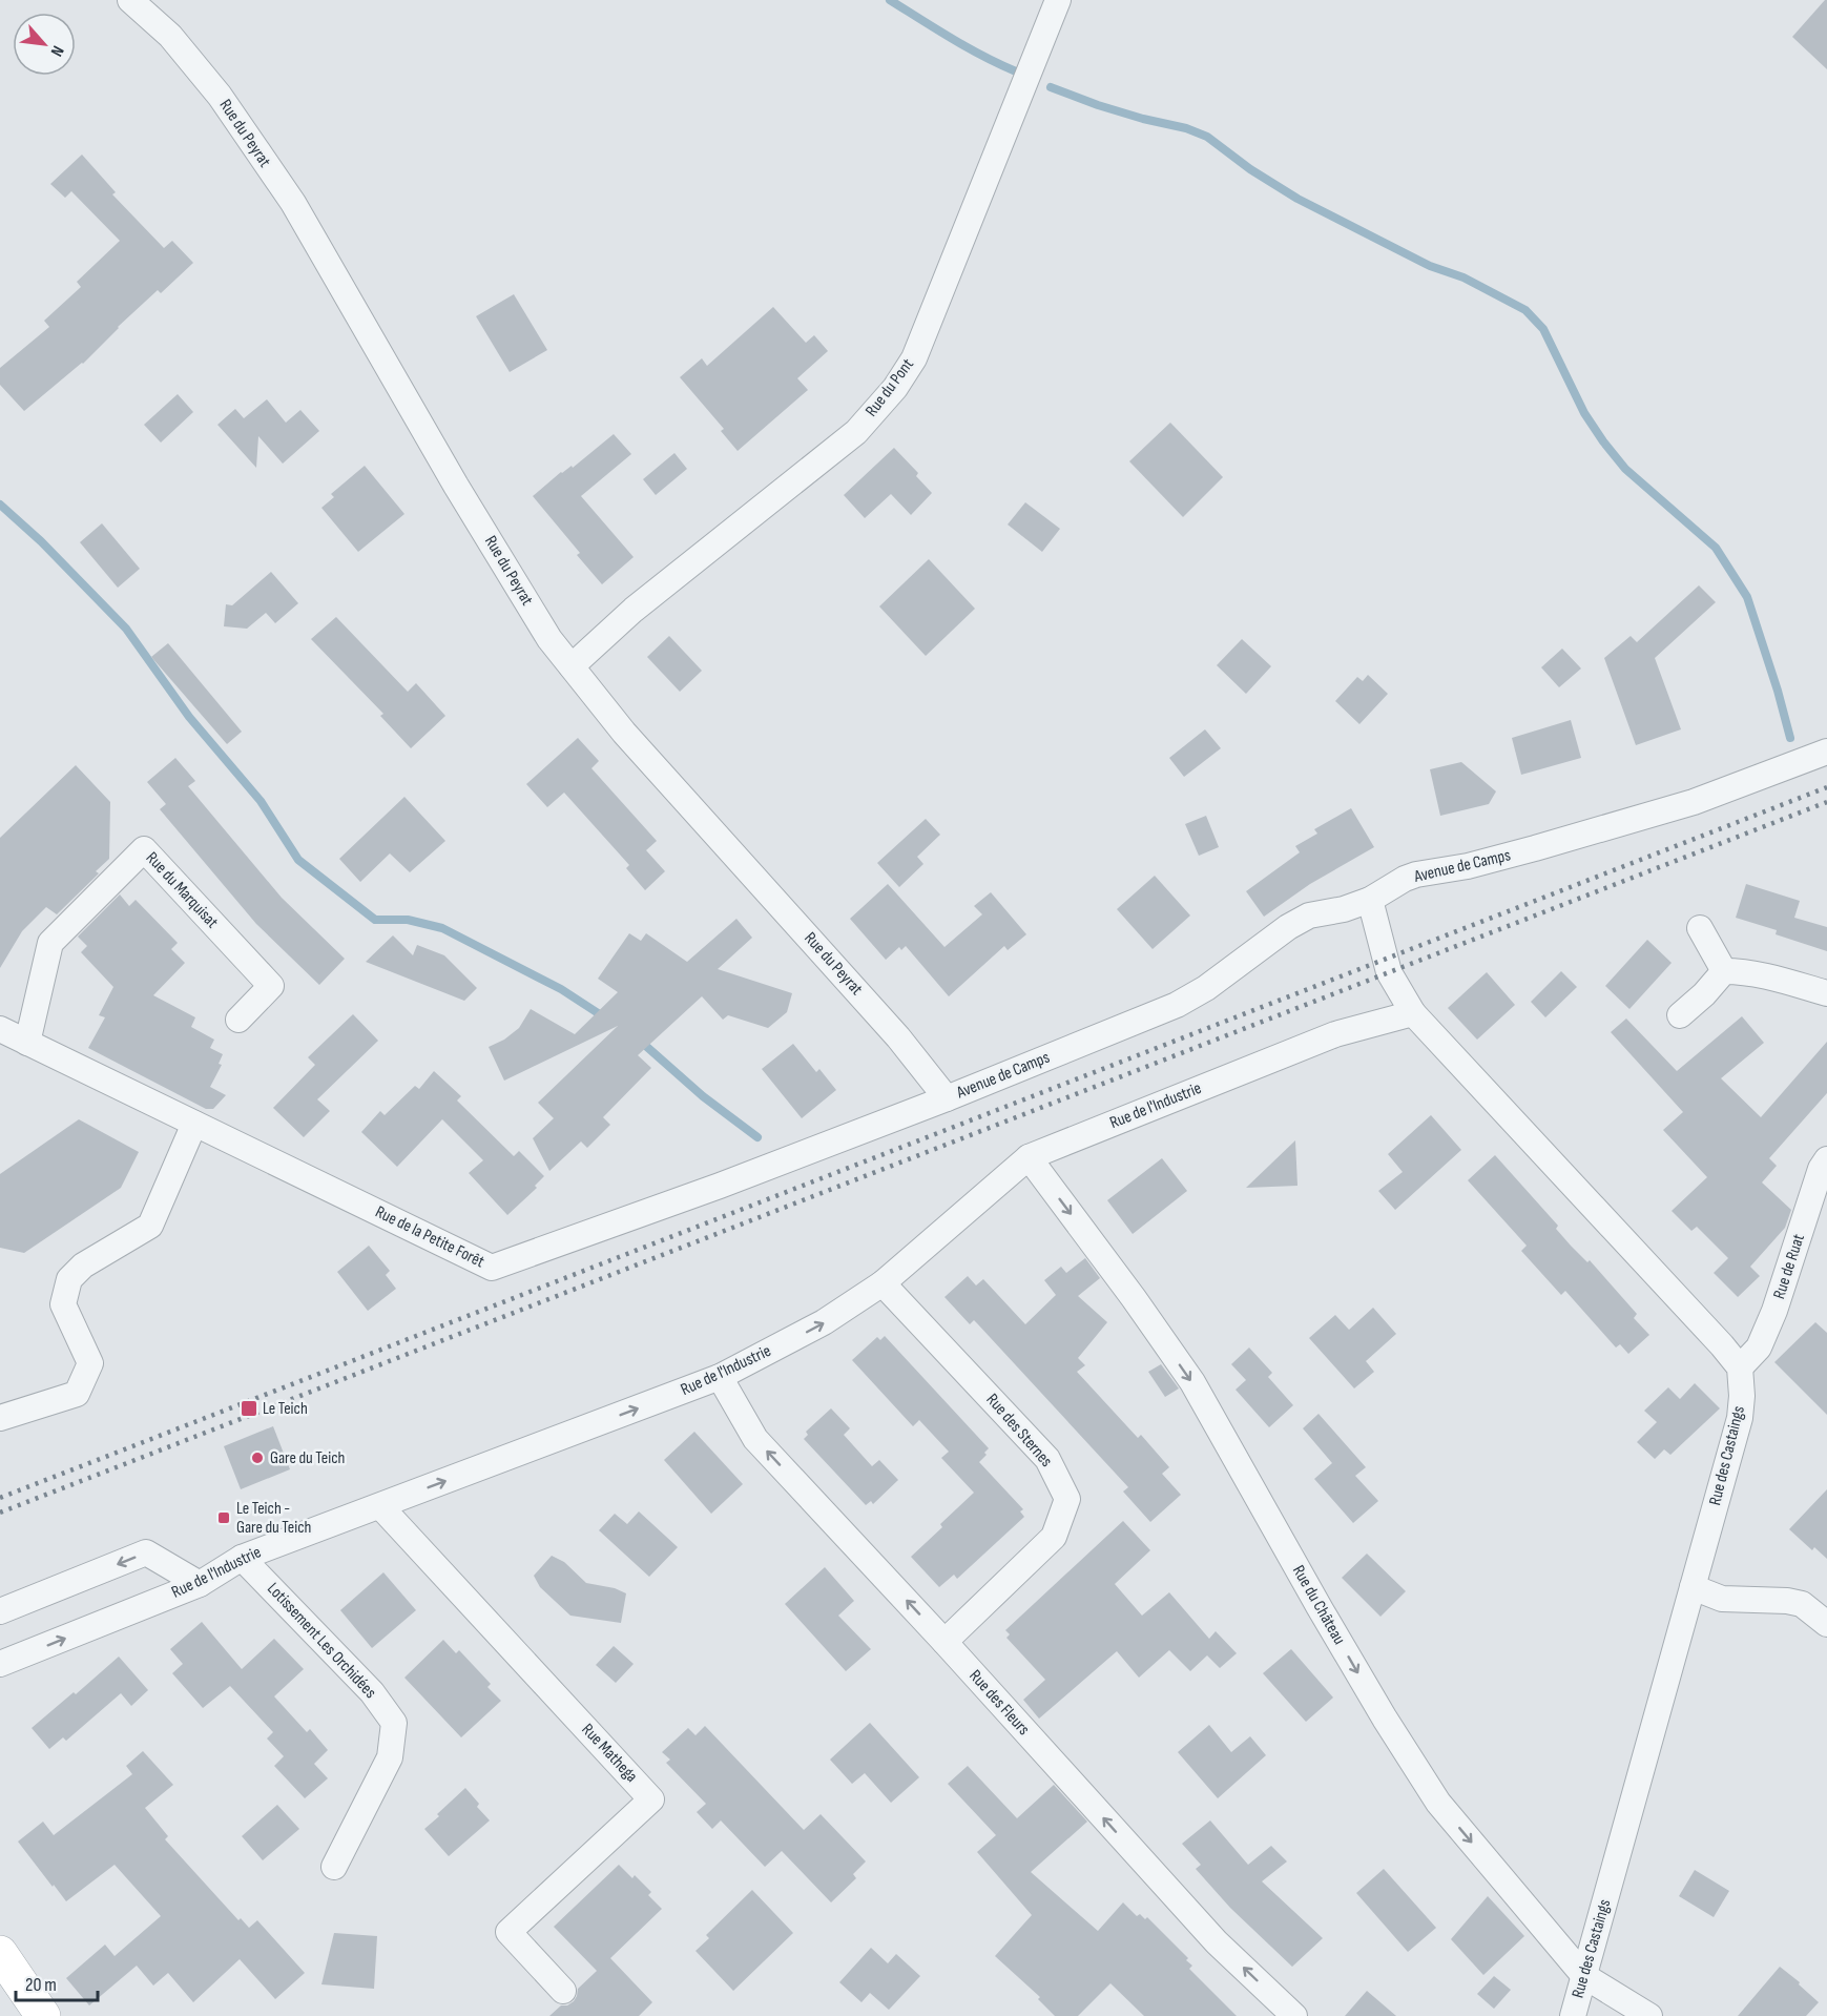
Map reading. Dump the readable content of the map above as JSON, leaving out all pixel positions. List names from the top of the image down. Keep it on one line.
{"streets":{"street":["Rue du Peyrat","Rue du Pont","Avenue de Camps","Rue du Marquisat","Rue de l'Industrie","Rue de la Petite Forêt","Rue de Ruat","Rue des Sternes","Rue des Castaings","Rue du Château","Lotissement Les Orchidées","Rue des Fleurs","Rue Mathega"]},"crossings":[["Rue du Peyrat","Rue du Pont"],["Rue du Peyrat","Avenue de Camps"],["Rue du Peyrat","Rue de la Petite Forêt"],["Avenue de Camps","Rue de la Petite Forêt"],["Rue du Marquisat","Rue de la Petite Forêt"],["Rue de l'Industrie","Rue des Sternes"],["Rue de l'Industrie","Rue du Château"],["Rue de l'Industrie","Lotissement Les Orchidées"],["Rue de l'Industrie","Rue des Fleurs"],["Rue de l'Industrie","Rue Mathega"],["Rue de Ruat","Rue des Castaings"],["Rue des Sternes","Rue des Fleurs"],["Rue des Castaings","Rue du Château"]],"one_way":["Rue de l'Industrie","Rue du Château","Rue des Fleurs"],"places":{"transit":["Le Teich","Le Teich - Gare du Teich"],"other":["Gare du Teich"]},"scale_bar":"20 m","north":"bottom right"}
